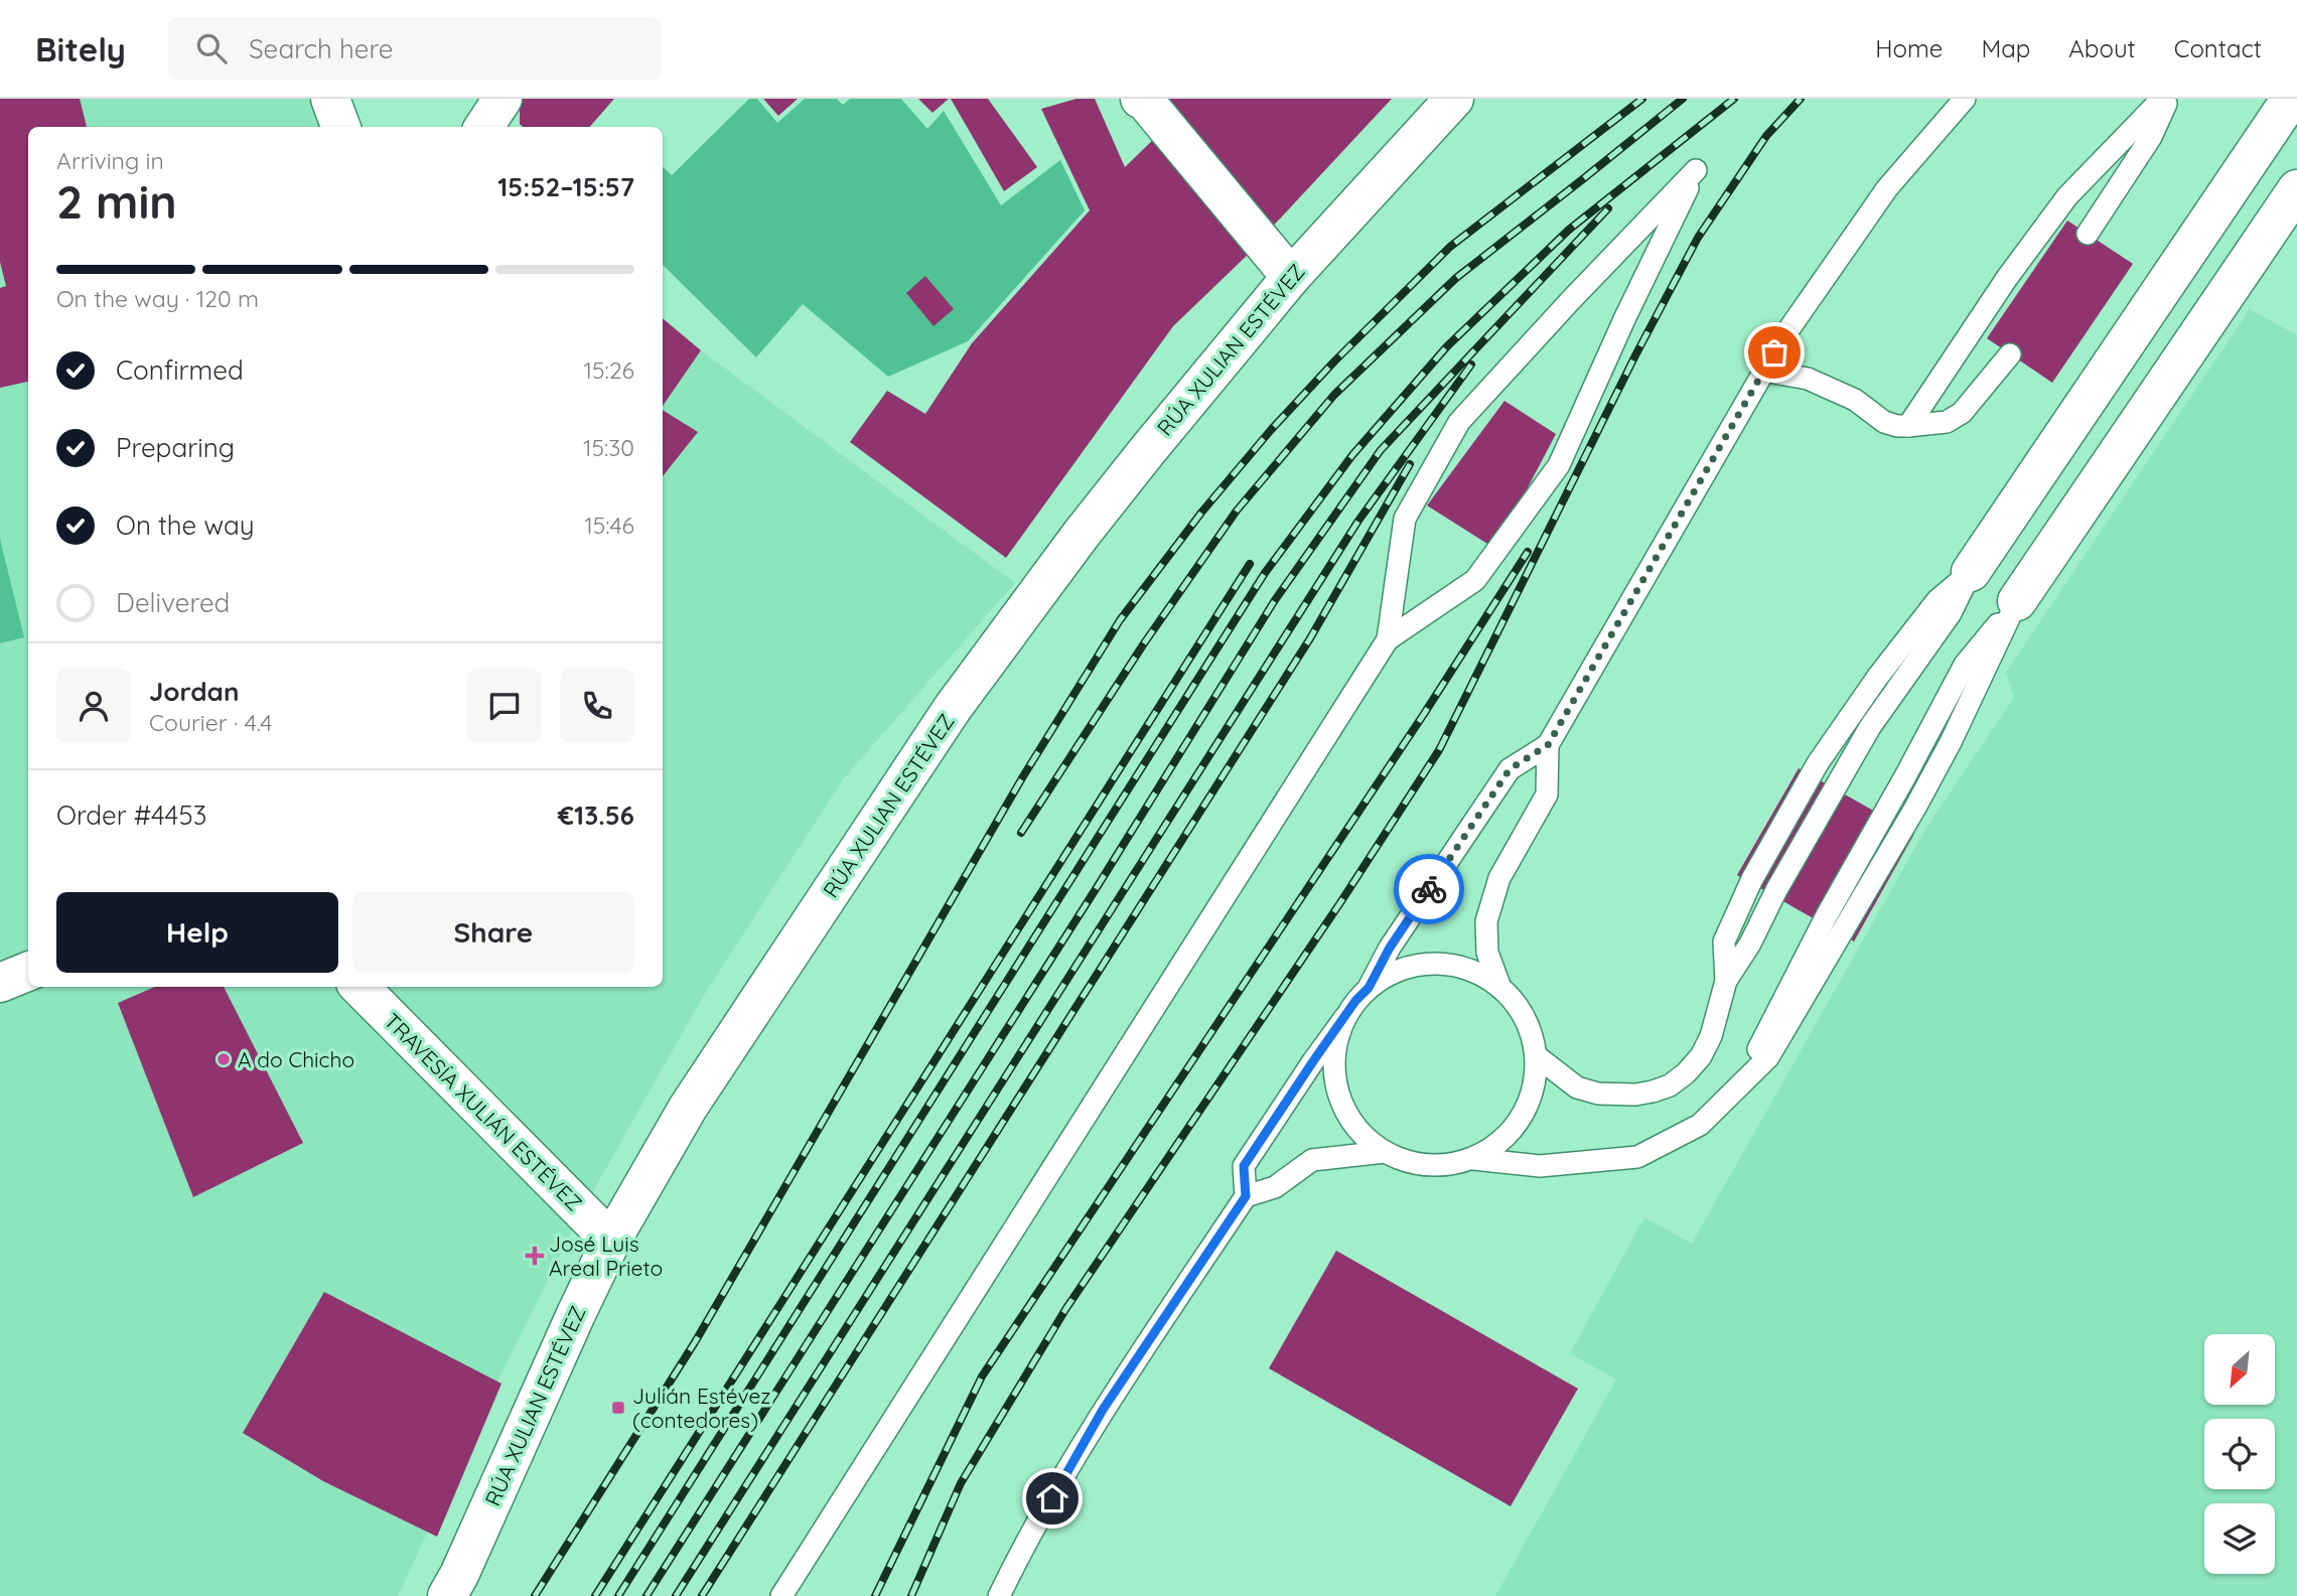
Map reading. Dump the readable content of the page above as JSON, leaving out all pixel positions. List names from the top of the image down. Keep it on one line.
{"streets":{"street":["RÚA XULIAN ESTÉVEZ","TRAVESÍA XULIÁN ESTÉVEZ"]},"crossings":[["RÚA XULIAN ESTÉVEZ","TRAVESÍA XULIÁN ESTÉVEZ"]],"places":{"other":["A do Chicho"],"health":["José Luis Areal Prieto"],"transit":["Julián Estévez (contedores)"]},"north":"bottom left","page":{"header":"Bitely","search":"Search here","nav":["Home","Map","About","Contact"],"heading":["2 min","Arriving in","15:52–15:57"],"panel":["Jordan","Courier · 4.4","Order #4453","€13.56"],"bar":"On the way · 120 m","list":[["Confirmed","15:26"],["Preparing","15:30"],["On the way","15:46"],"Delivered"],"buttons":["Help","Share"]}}
